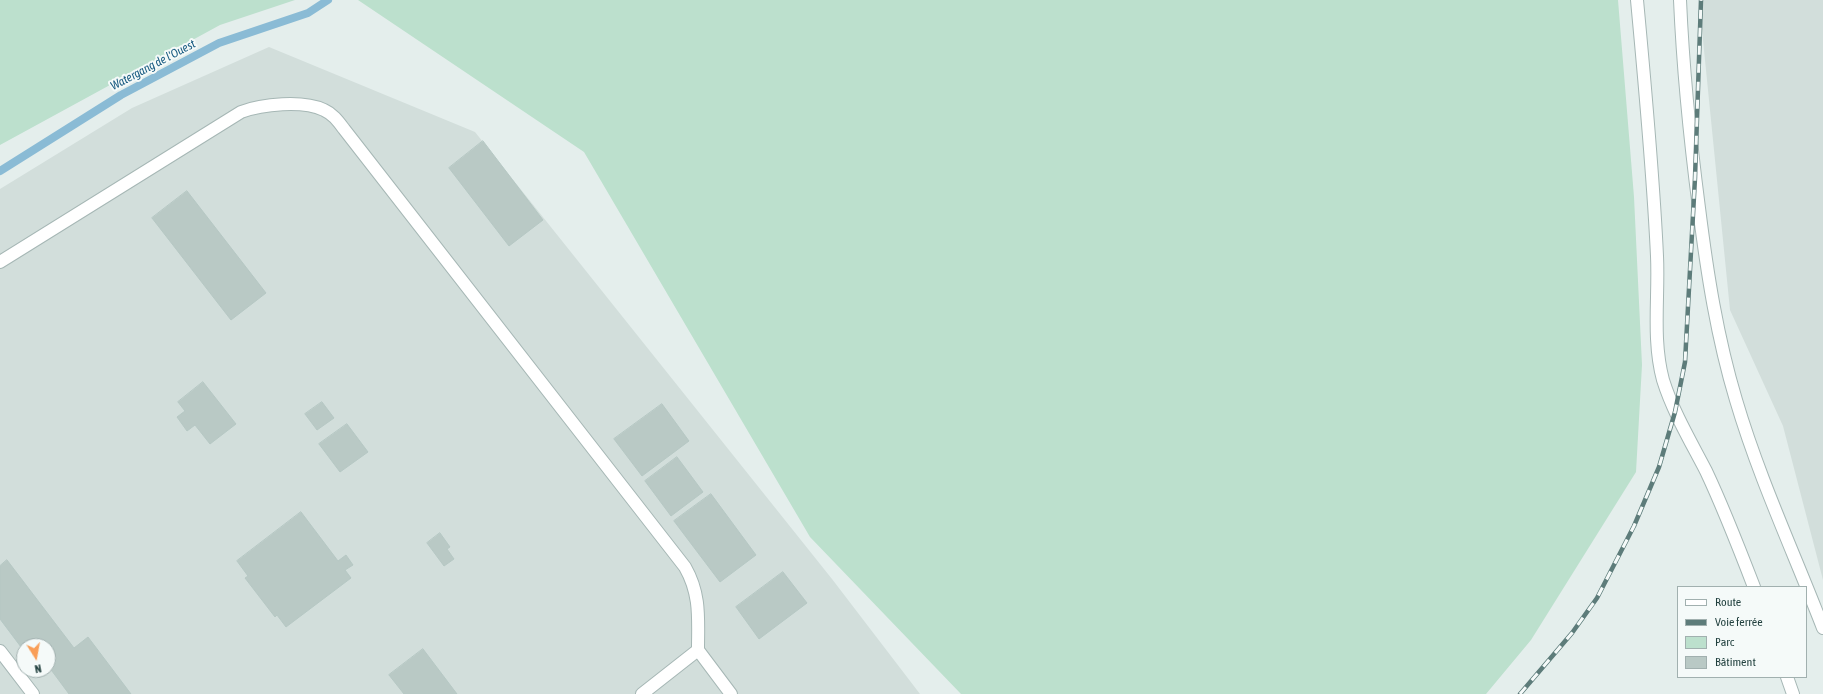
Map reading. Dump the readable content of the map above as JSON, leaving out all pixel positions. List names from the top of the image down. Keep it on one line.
{"water":["Watergang de l'Ouest"],"legend":["Route","Voie ferrée","Parc","Bâtiment"],"north":"bottom"}
